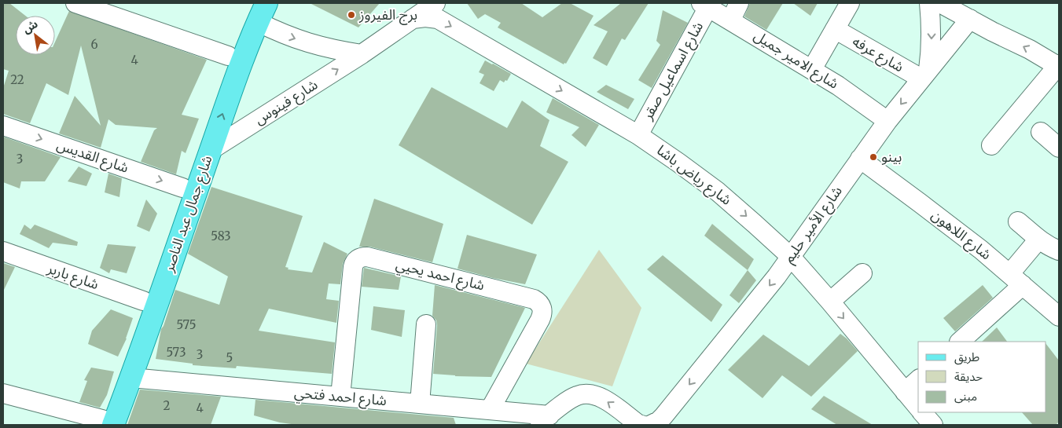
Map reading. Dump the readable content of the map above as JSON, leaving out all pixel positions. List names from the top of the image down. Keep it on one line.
{"streets":{"main road":["شارع جمال عبد الناصر"],"street":["شارع عرفه","شارع الامير جميل","شارع اسماعيل صقر","شارع فينوس","شارع القديس","شارع رياض باشا","شارع الأمير حليم","شارع اللاهون","شارع احمد يحيي","شارع باربر","شارع احمد فتحي"]},"crossings":[["شارع عرفه","شارع الأمير حليم"],["شارع الامير جميل","شارع اسماعيل صقر"],["شارع الامير جميل","شارع الأمير حليم"],["شارع اسماعيل صقر","شارع رياض باشا"],["شارع فينوس","شارع رياض باشا"],["شارع فينوس","شارع جمال عبد الناصر"],["شارع القديس","شارع جمال عبد الناصر"],["شارع رياض باشا","شارع الأمير حليم"],["شارع جمال عبد الناصر","شارع باربر"],["شارع جمال عبد الناصر","شارع احمد فتحي"],["شارع الأمير حليم","شارع اللاهون"],["شارع احمد يحيي","شارع احمد فتحي"]],"one_way":["شارع فينوس","شارع رياض باشا"],"places":["برج الفيروز","بينو"],"house_numbers":["6","4","22","3","583","575","573","3","5","2","4"],"legend":["طريق","حديقة","مبنى"],"north":"top left"}
